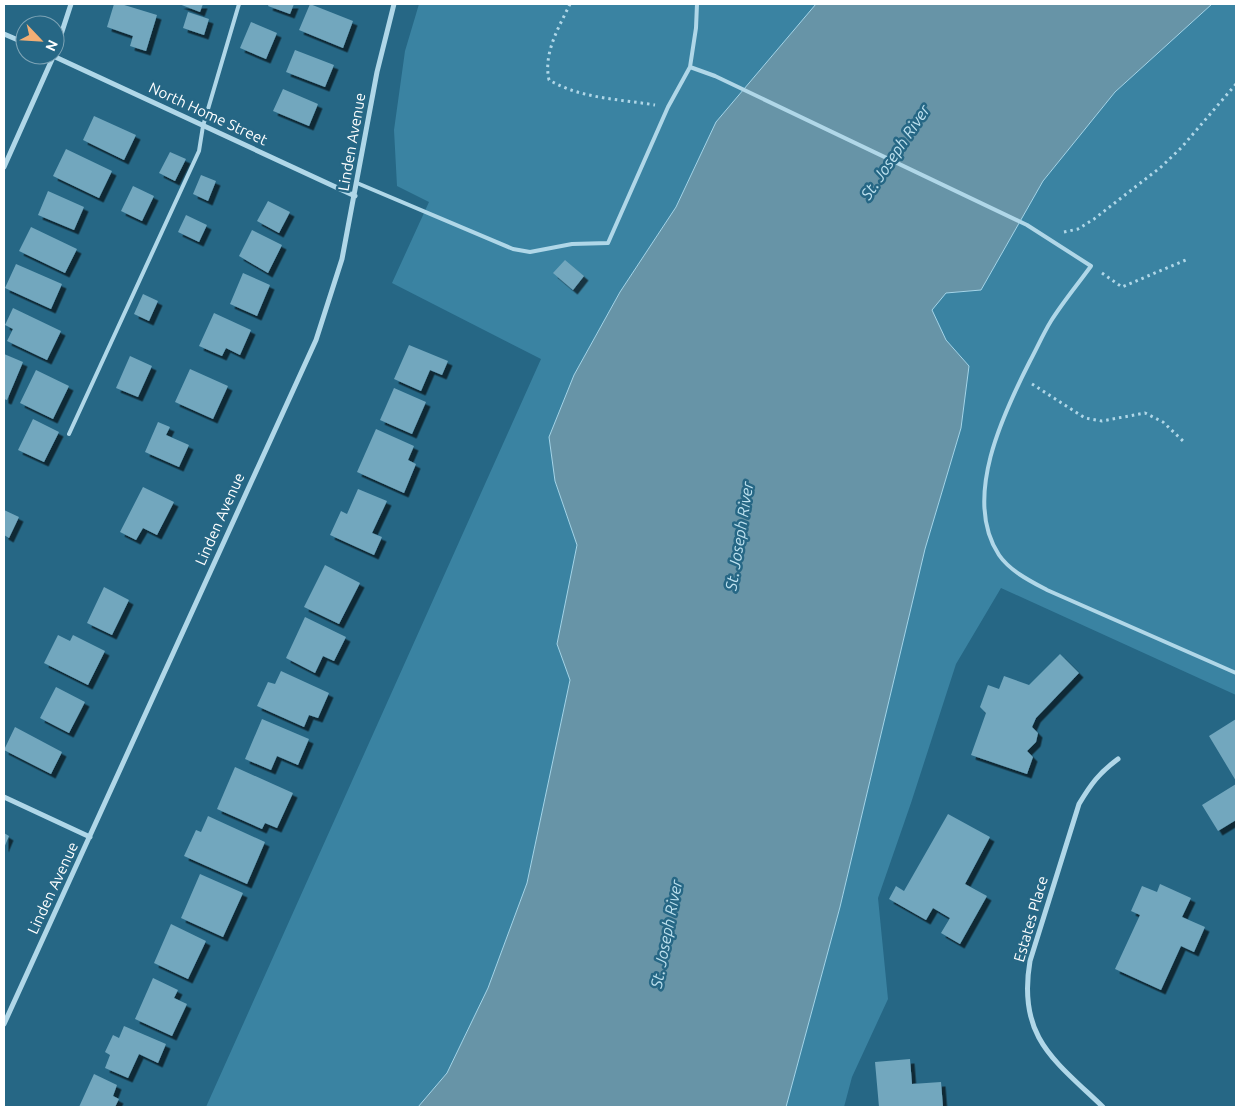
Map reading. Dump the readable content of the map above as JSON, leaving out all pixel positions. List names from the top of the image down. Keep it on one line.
{"streets":{"street":["North Home Street","Linden Avenue","Estates Place"]},"crossings":[["North Home Street","Linden Avenue"]],"water":["St. Joseph River"],"north":"bottom right"}
